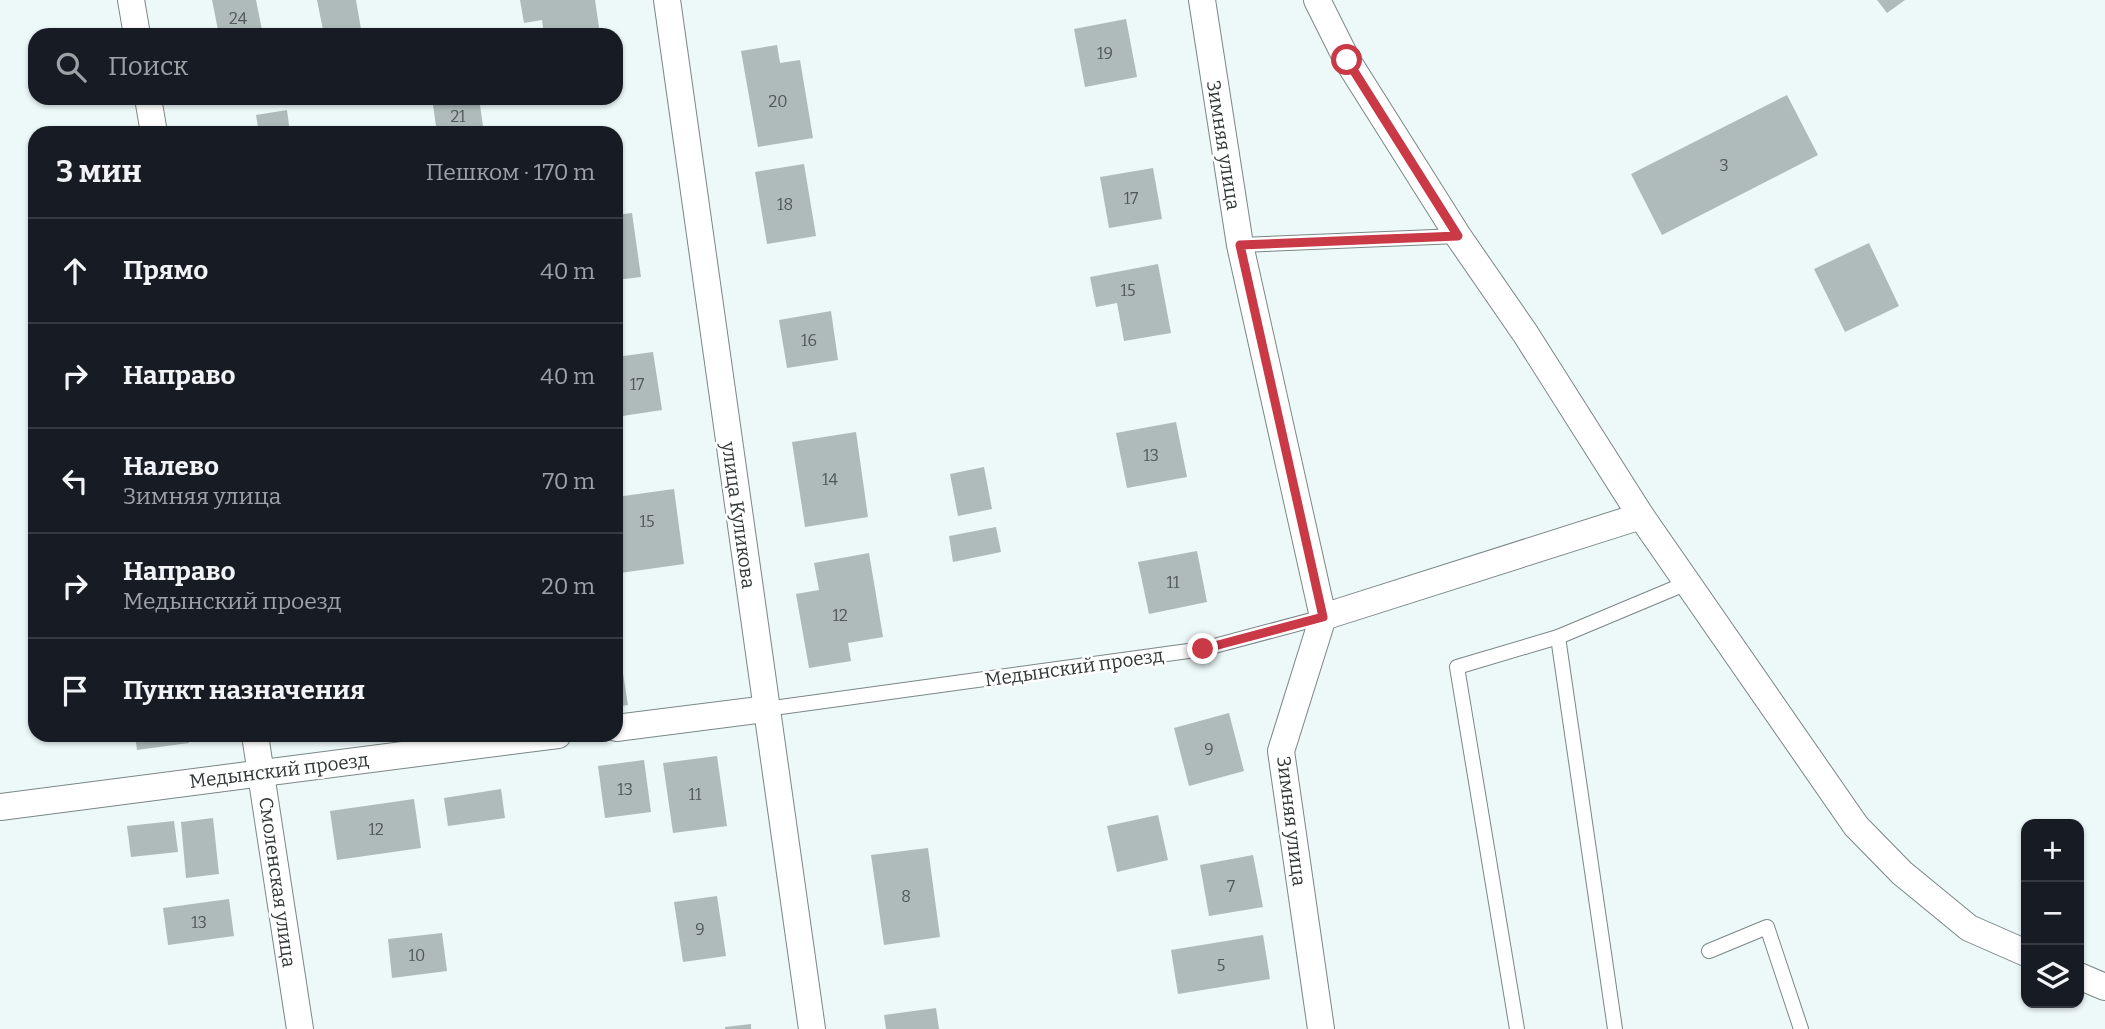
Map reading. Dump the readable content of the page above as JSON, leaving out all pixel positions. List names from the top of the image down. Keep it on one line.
{"streets":{"street":["Зимняя улица","улица Куликова","Медынский проезд","Смоленская улица"]},"crossings":[["Зимняя улица","Медынский проезд"],["улица Куликова","Медынский проезд"],["Медынский проезд","Смоленская улица"]],"house_numbers":["24","19","20","21","3","17","18","15","16","17","13","14","15","11","12","9","13","11","12","7","8","13","9","10","5"],"page":{"search":"Поиск","heading":["3 мин","Пешком · 170 m"],"list":[["Прямо","40 m"],["Направо","40 m"],["Налево","Зимняя улица","70 m"],["Направо","Медынский проезд","20 m"],"Пункт назначения"],"map_buttons":["+","−"]}}
